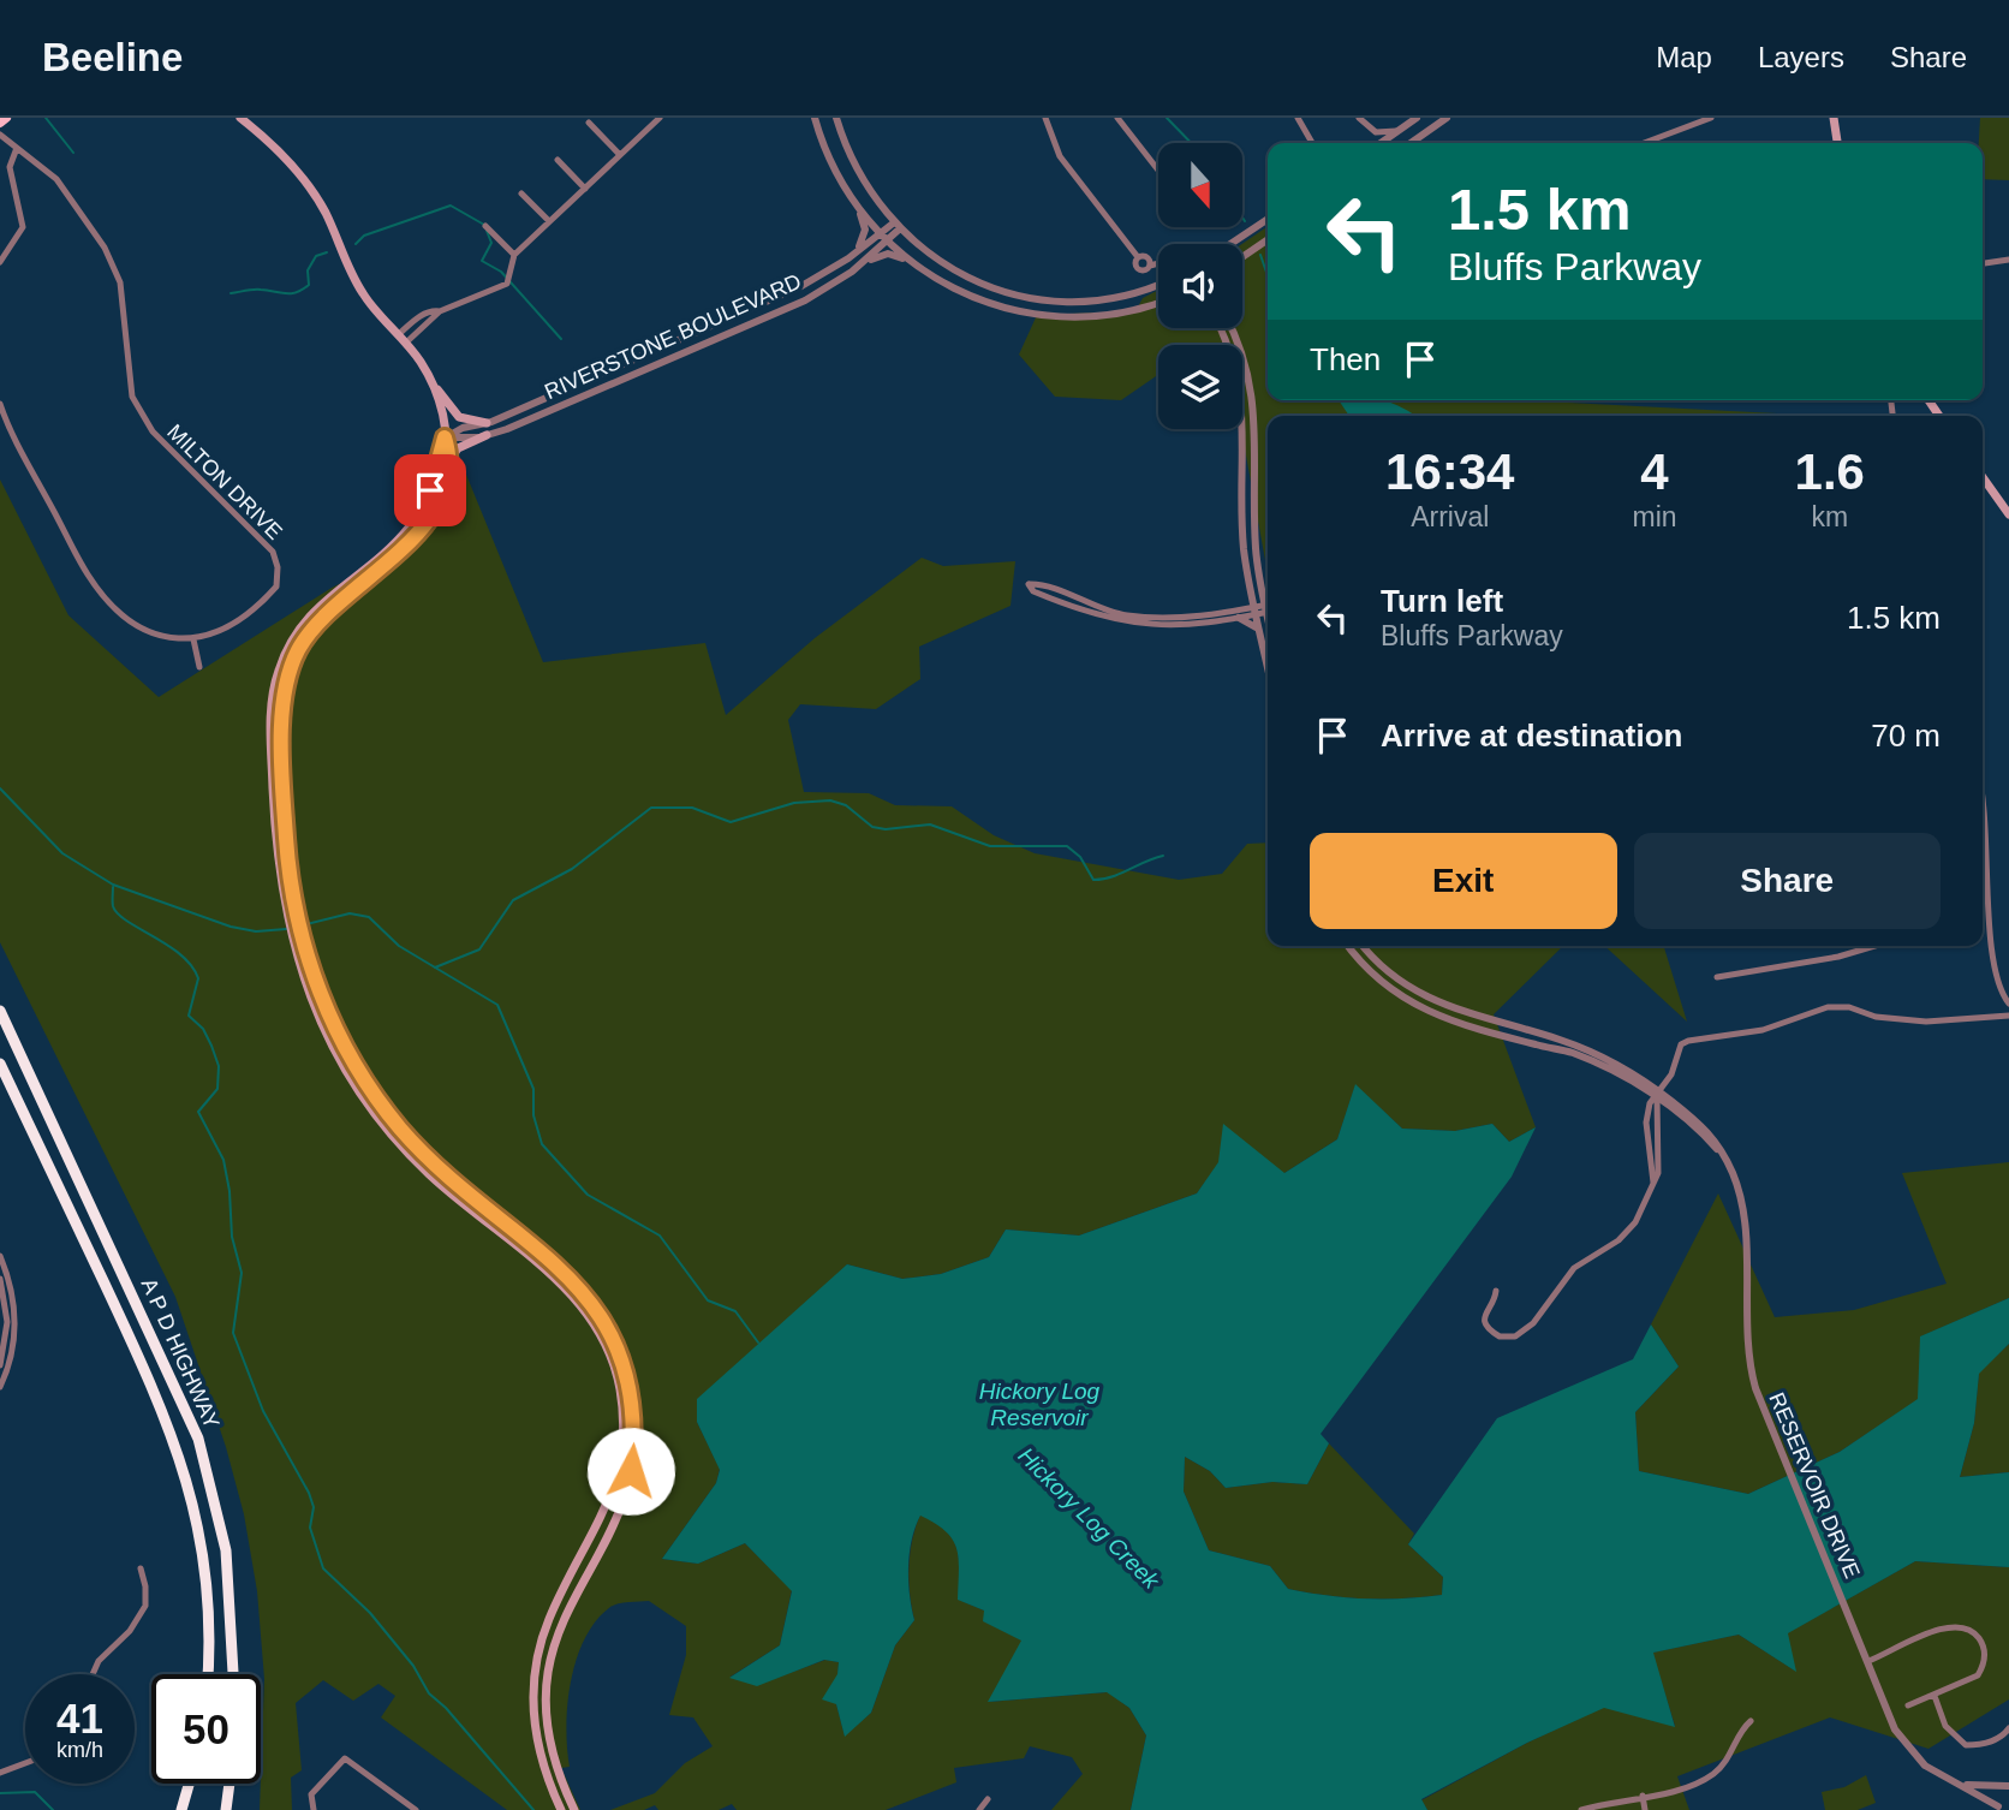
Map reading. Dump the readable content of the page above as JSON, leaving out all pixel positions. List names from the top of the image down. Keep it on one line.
{"streets":{"highway":["A P D HIGHWAY"],"street":["RIVERSTONE BOULEVARD","MILTON DRIVE","RESERVOIR DRIVE"]},"water":["Hickory Log Reservoir","Hickory Log Creek"],"north":"bottom","page":{"header":"Beeline","nav":["Map","Layers","Share"],"turn":["1.5 km","Bluffs Parkway"],"then":"Then","eta":["16:34","Arrival","4","min","1.6","km"],"list":[{"name":"Turn left","note":"Bluffs Parkway","value":"1.5 km"},{"name":"Arrive at destination","value":"70 m"}],"buttons":["Exit","Share"],"speed":"41 km/h","limit":"50"}}
